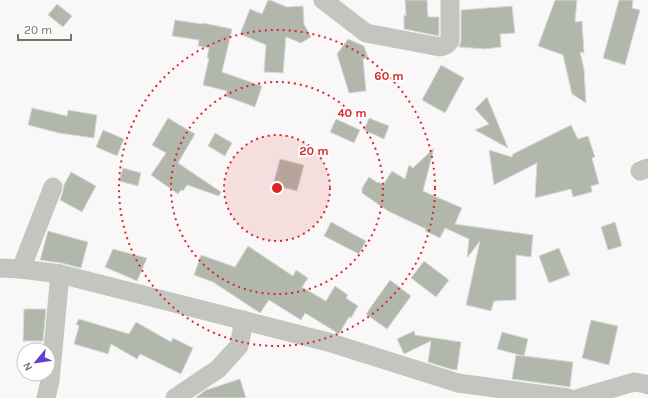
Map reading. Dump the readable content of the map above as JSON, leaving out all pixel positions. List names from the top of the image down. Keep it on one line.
{"scale_bar":"20 m","north":"bottom left","rings":["60 m","40 m","20 m"]}
